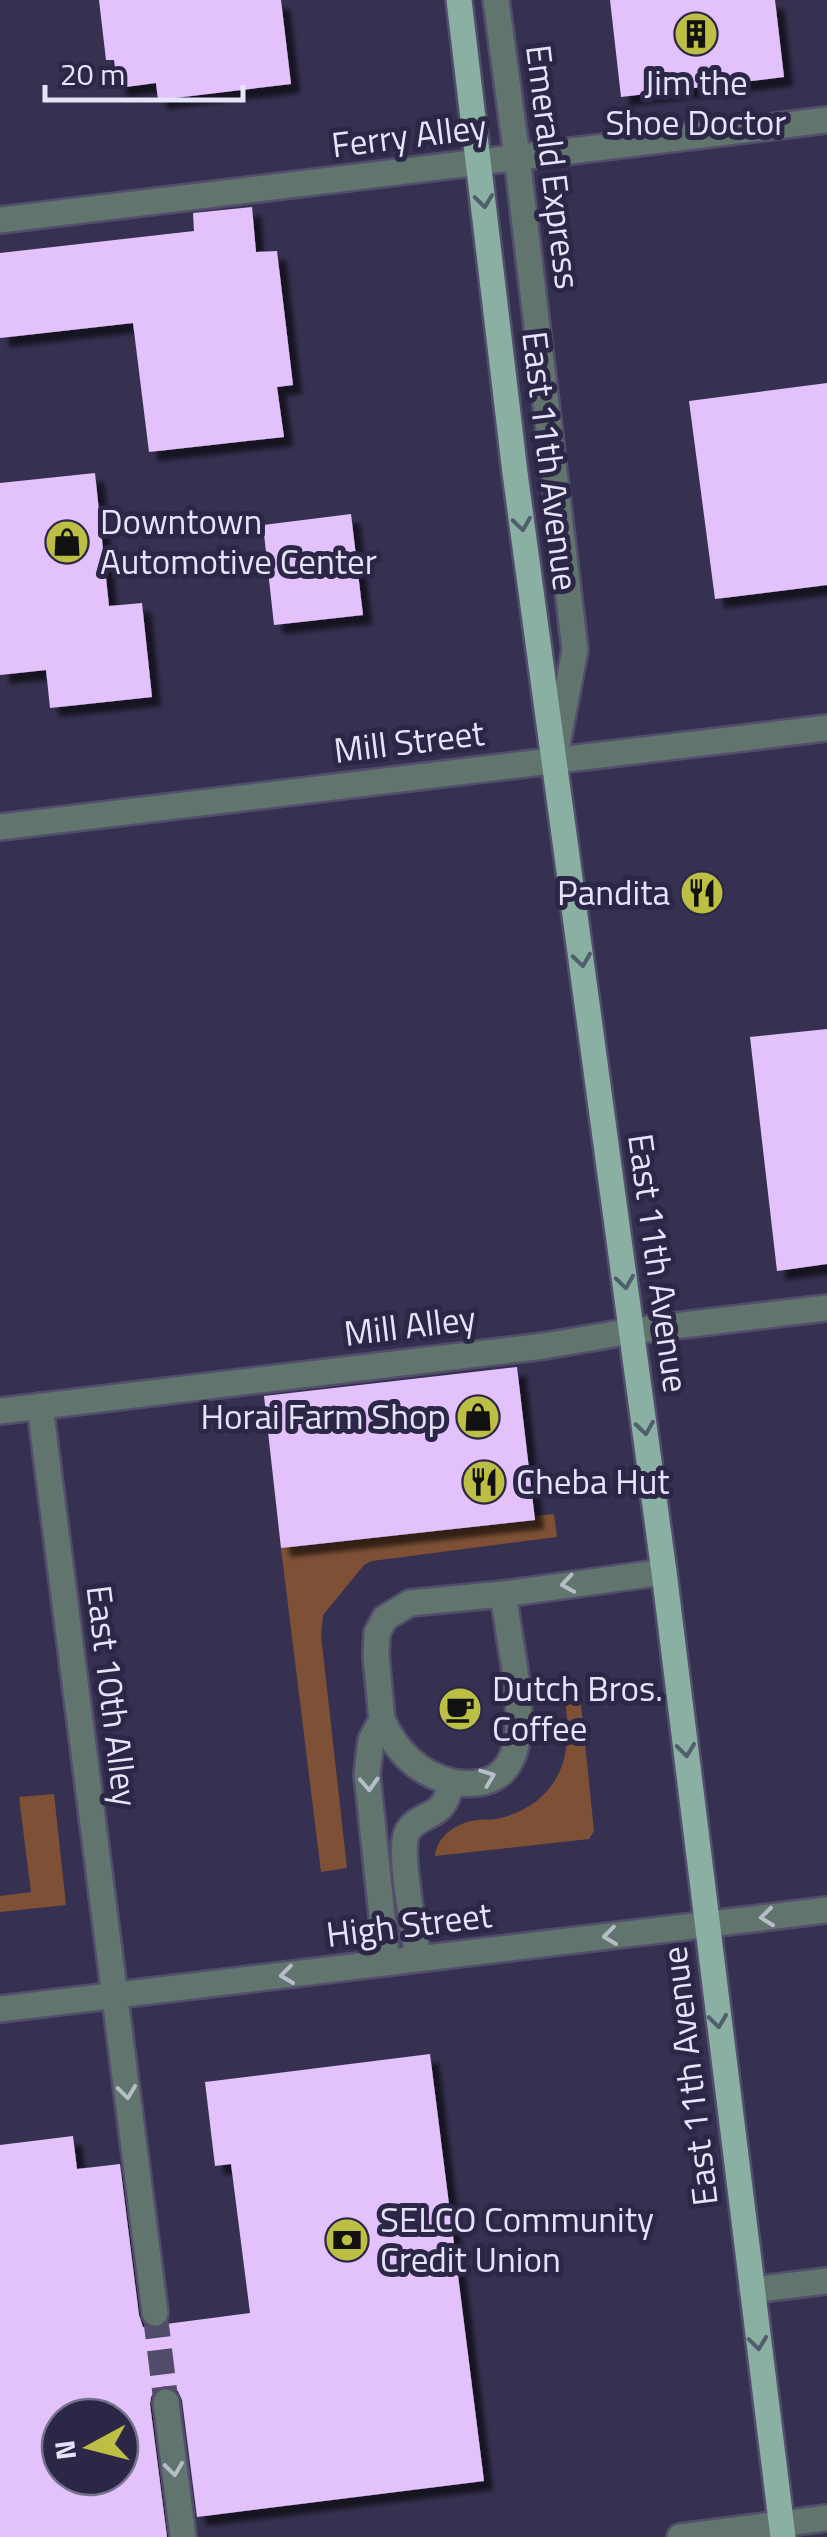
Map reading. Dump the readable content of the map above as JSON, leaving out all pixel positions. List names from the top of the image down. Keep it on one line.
{"streets":{"main road":["East 11th Avenue"],"street":["Ferry Alley","Emerald Express","Mill Street","Mill Alley","East 10th Alley","High Street"]},"crossings":[["Ferry Alley","Emerald Express"],["Ferry Alley","East 11th Avenue"],["Emerald Express","East 11th Avenue"],["Emerald Express","Mill Street"],["East 11th Avenue","Mill Street"],["East 11th Avenue","Mill Alley"],["East 11th Avenue","High Street"],["Mill Alley","East 10th Alley"],["East 10th Alley","High Street"]],"one_way":["East 11th Avenue","East 10th Alley","High Street"],"places":{"building":["Jim the Shoe Doctor"],"shop":["Downtown Automotive Center","Horai Farm Shop"],"restaurant":["Pandita","Cheba Hut"],"cafe":["Dutch Bros. Coffee"],"bank":["SELCO Community Credit Union"]},"scale_bar":"20 m","north":"left"}
